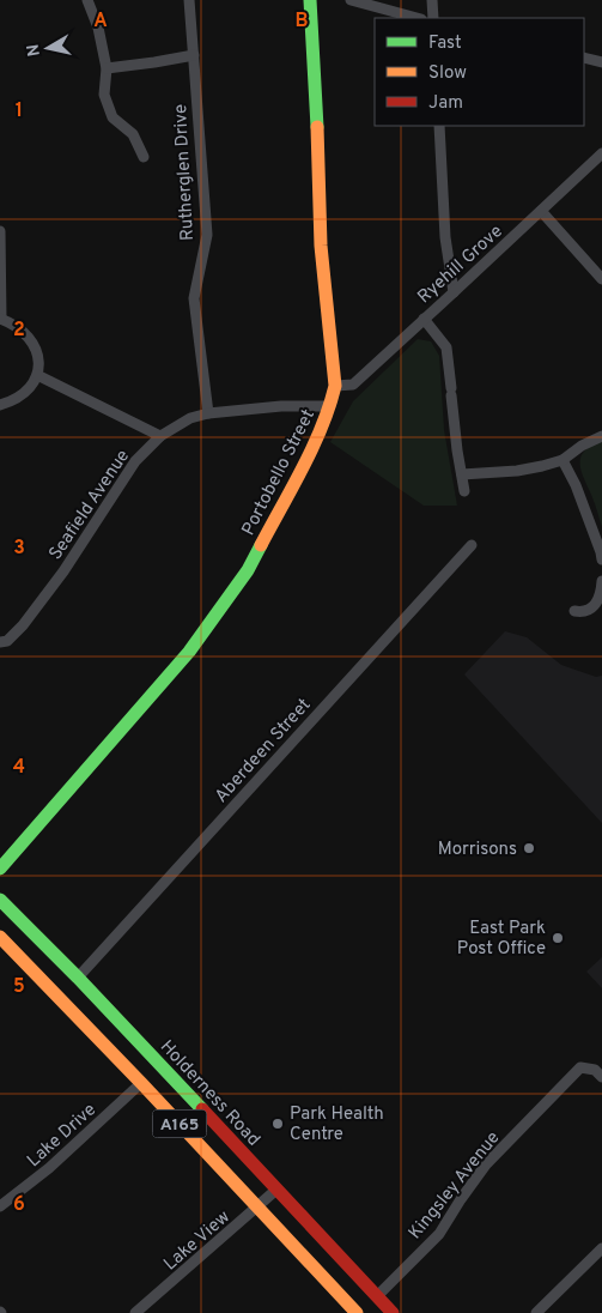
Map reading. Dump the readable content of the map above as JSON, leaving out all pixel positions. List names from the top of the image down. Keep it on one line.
{"streets":{"main road":["Portobello Street","Holderness Road","A165"],"street":["Rutherglen Drive","Ryehill Grove","Seafield Avenue","Aberdeen Street","Lake Drive","Kingsley Avenue","Lake View"]},"crossings":[["Rutherglen Drive","Seafield Avenue"],["Ryehill Grove","Portobello Street"],["Portobello Street","Seafield Avenue"],["Aberdeen Street","Holderness Road"],["Holderness Road","Kingsley Avenue"],["Holderness Road","Lake View"],["A165","Lake Drive"],["A165","Lake View"]],"places":["Morrisons","East Park Post Office","Park Health Centre"],"legend":["Fast","Slow","Jam"],"north":"left","grid":{"columns":["A","B"],"rows":["1","2","3","4","5","6"]}}
